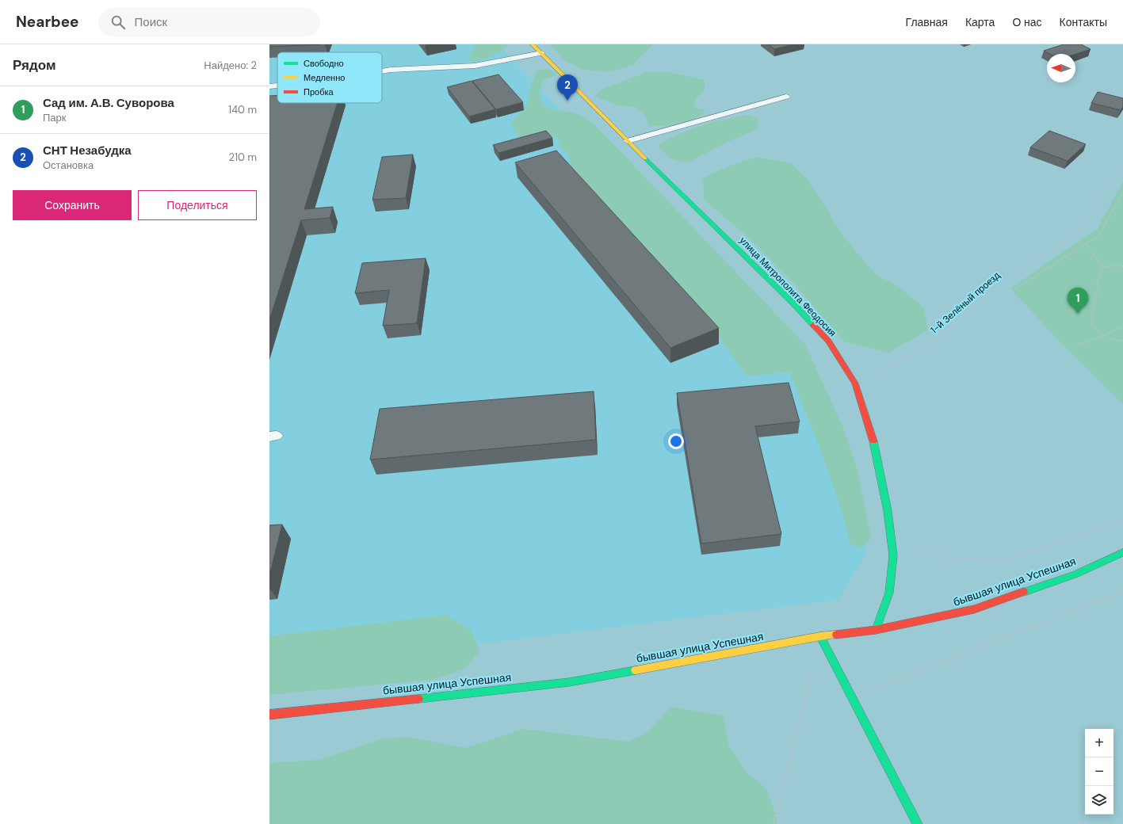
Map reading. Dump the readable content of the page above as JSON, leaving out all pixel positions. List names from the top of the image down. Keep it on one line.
{"streets":{"street":["улица Митрополита Феодосия","бывшая улица Успешная"],"path":["1-й Зелёный проезд"]},"crossings":[["улица Митрополита Феодосия","1-й Зелёный проезд"],["улица Митрополита Феодосия","бывшая улица Успешная"]],"legend":["Свободно","Медленно","Пробка"],"north":"left","page":{"header":"Nearbee","search":"Поиск","nav":["Главная","Карта","О нас","Контакты"],"heading":["Рядом","Найдено: 2"],"pins":["2","1"],"list":[{"mark":"1","name":"Сад им. А.В. Суворова","note":"Парк","value":"140 m"},{"mark":"2","name":"СНТ Незабудка","note":"Остановка","value":"210 m"}],"buttons":["Сохранить","Поделиться"],"map_buttons":["+","−"]}}
